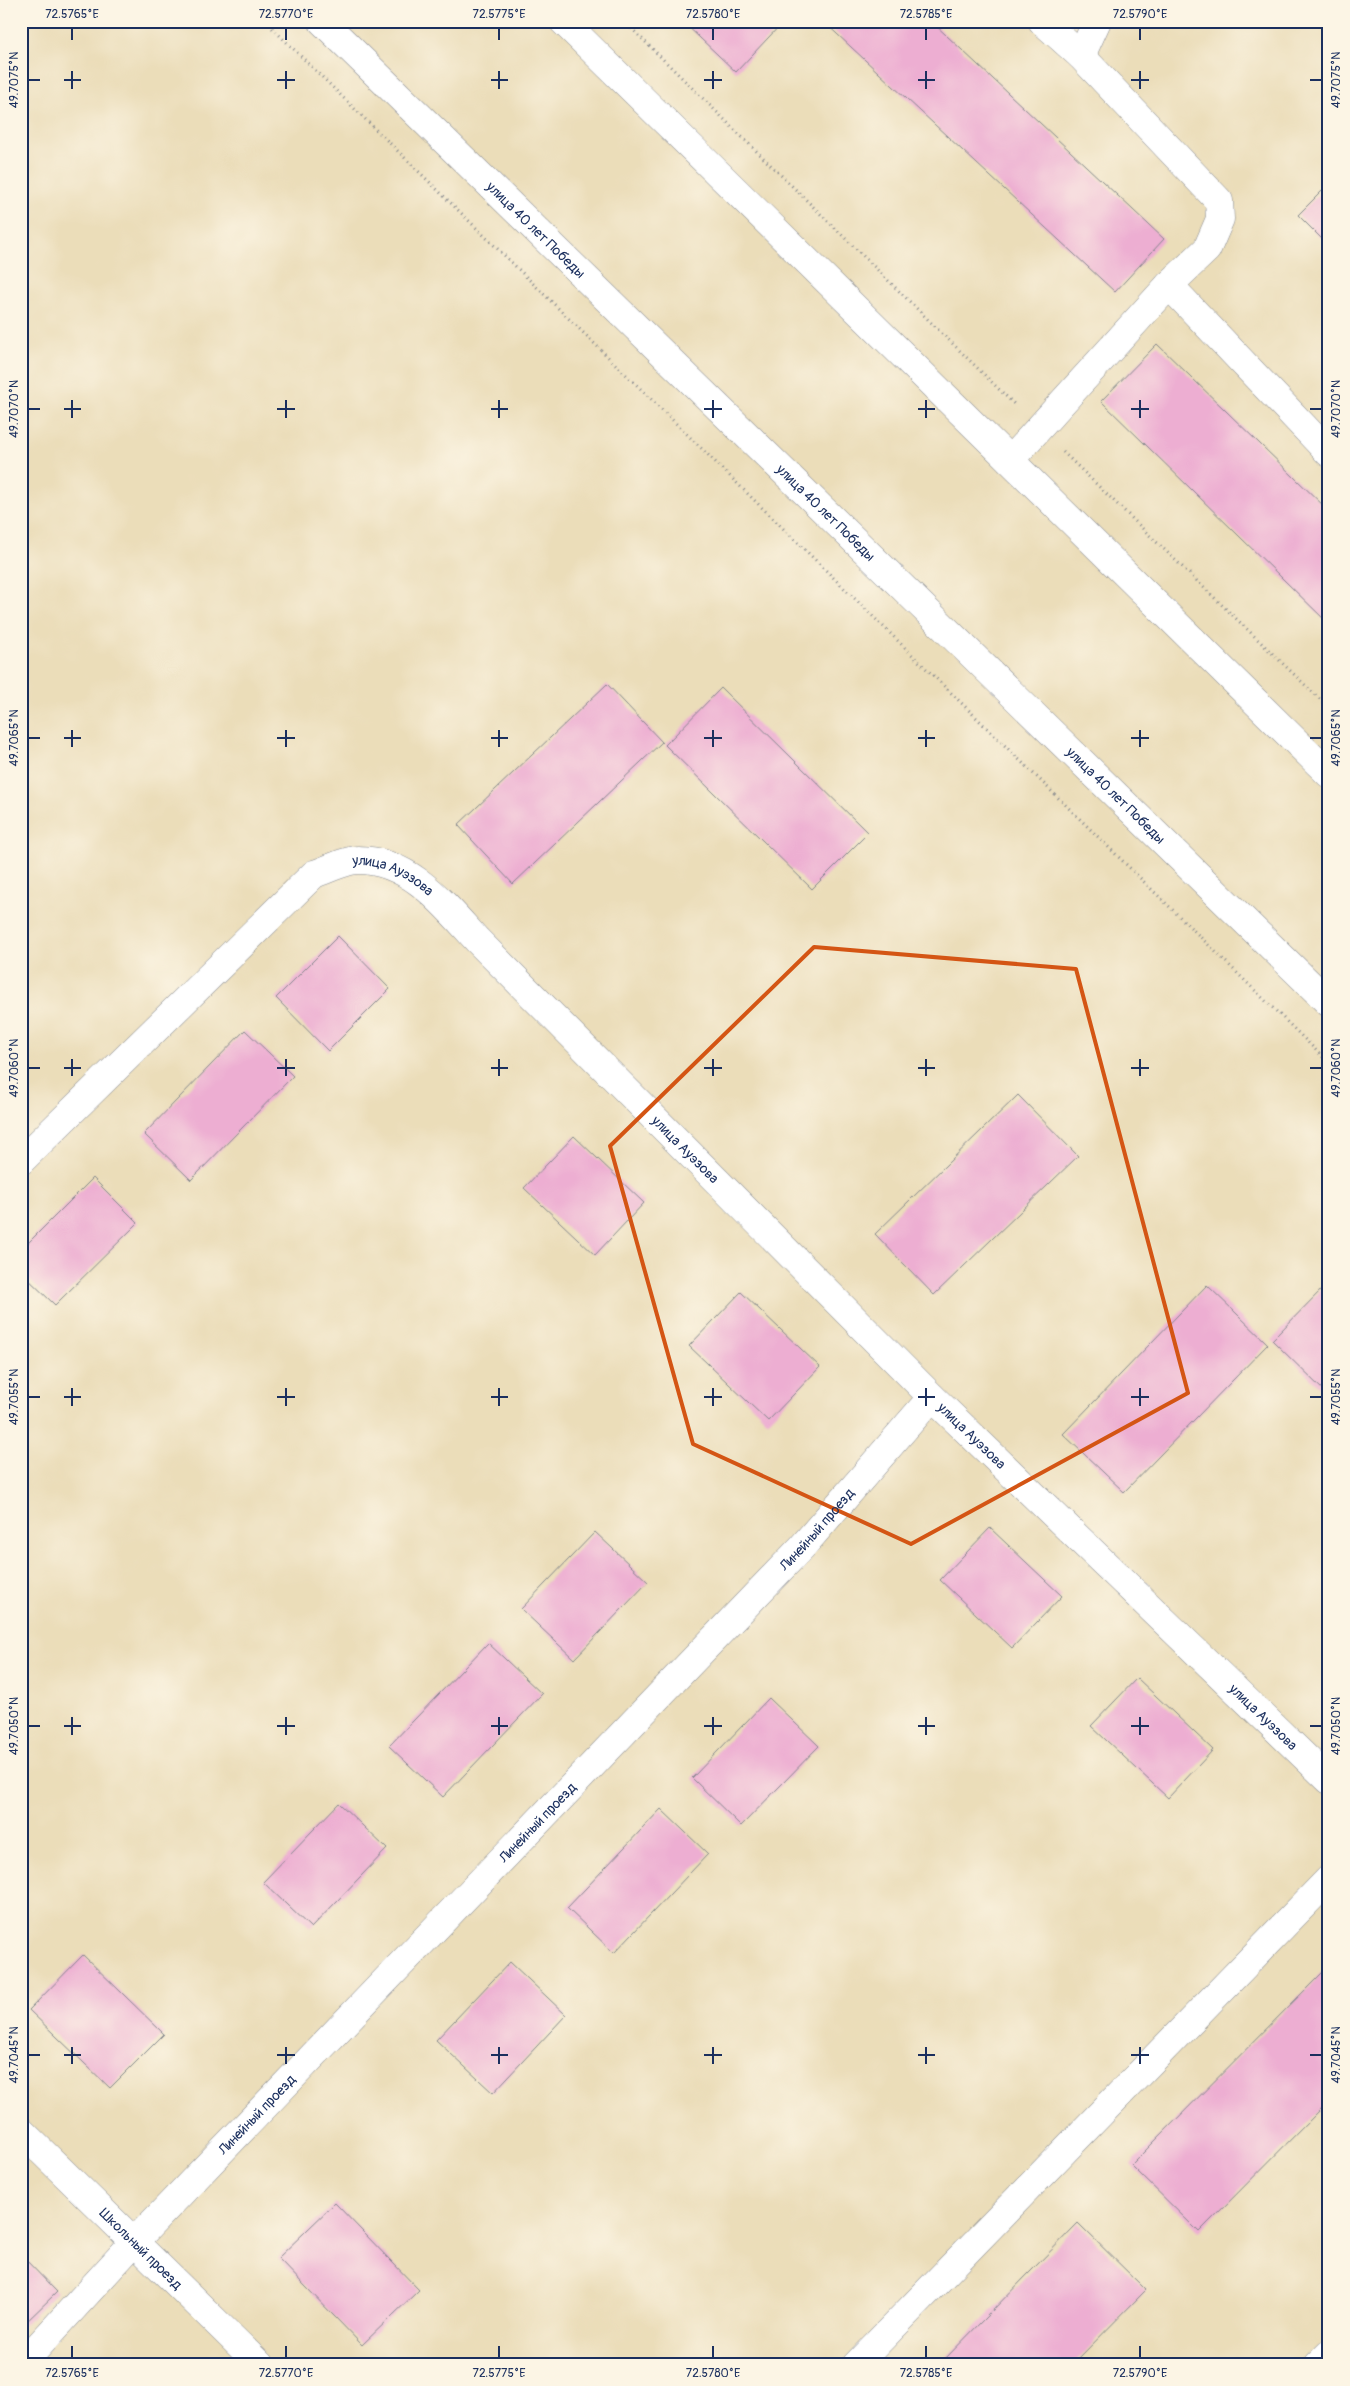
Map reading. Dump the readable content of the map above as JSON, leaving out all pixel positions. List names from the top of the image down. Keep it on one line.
{"streets":{"street":["улица 40 лет Победы","улица Ауэзова","Линейный проезд","Школьный проезд"]},"crossings":[["улица Ауэзова","Линейный проезд"],["Линейный проезд","Школьный проезд"]],"coordinates":["72.5765°E","72.5770°E","72.5775°E","72.5780°E","72.5785°E","72.5790°E","49.7075°N","49.7070°N","49.7065°N","49.7060°N","49.7055°N","49.7050°N","49.7045°N"]}
